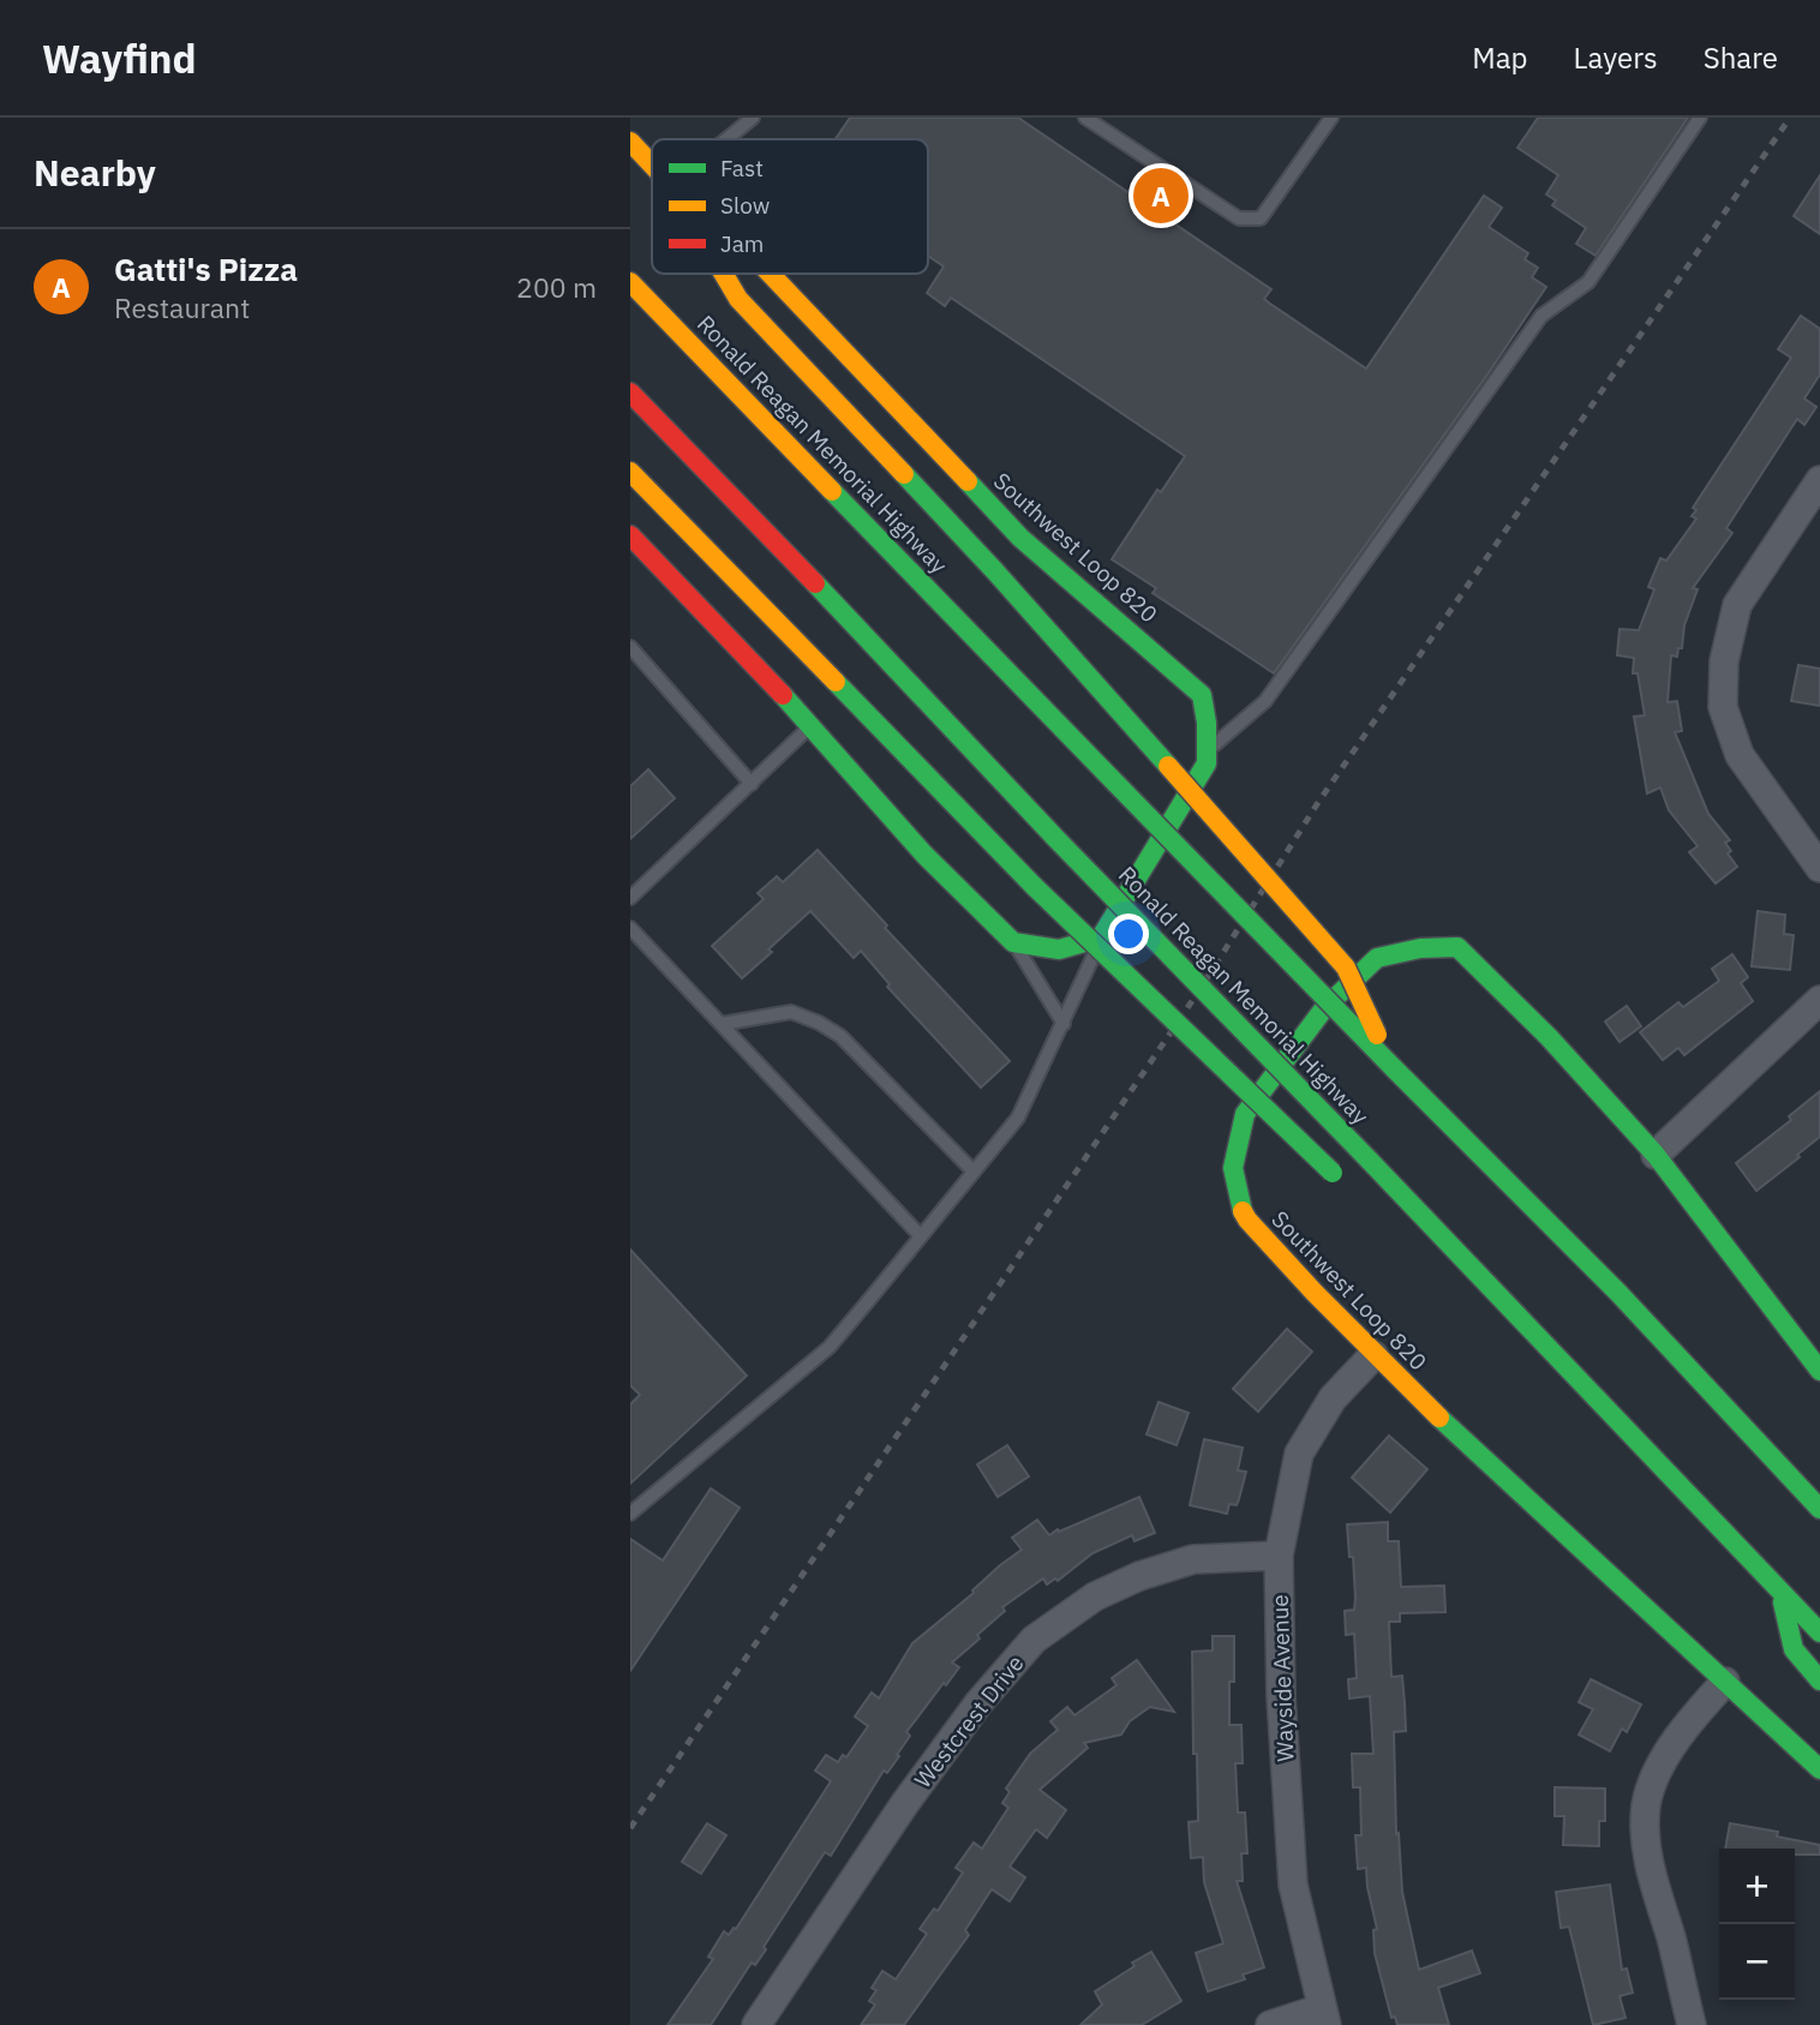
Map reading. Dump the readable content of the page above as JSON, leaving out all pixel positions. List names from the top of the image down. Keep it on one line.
{"streets":{"main road":["Ronald Reagan Memorial Highway","Southwest Loop 820"],"street":["Wayside Avenue","Westcrest Drive"]},"crossings":[["Southwest Loop 820","Wayside Avenue"],["Wayside Avenue","Westcrest Drive"]],"legend":["Fast","Slow","Jam"],"page":{"header":"Wayfind","nav":["Map","Layers","Share"],"heading":"Nearby","pins":"A","list":[{"mark":"A","name":"Gatti's Pizza","note":"Restaurant","value":"200 m"}],"map_buttons":["+","−"]}}
